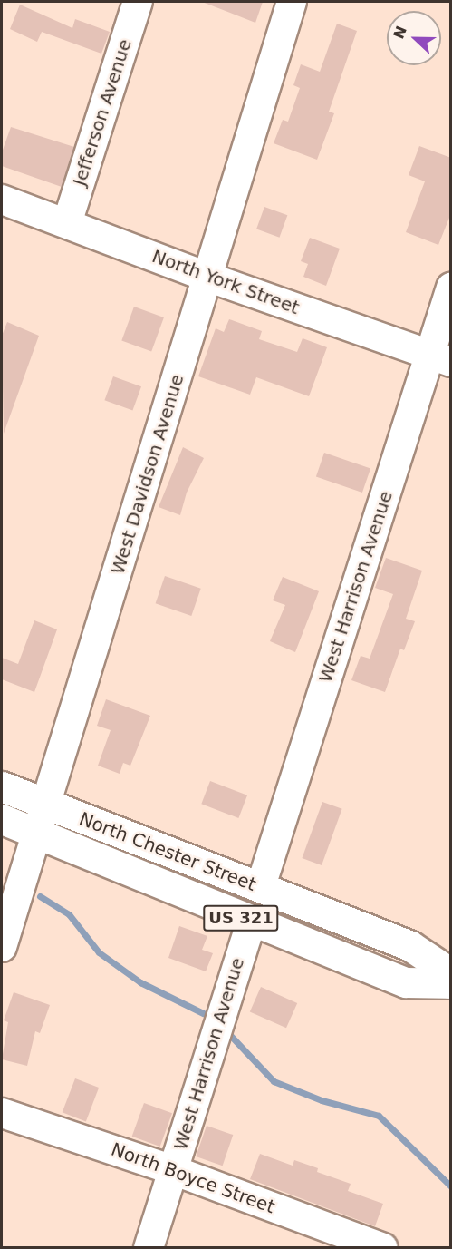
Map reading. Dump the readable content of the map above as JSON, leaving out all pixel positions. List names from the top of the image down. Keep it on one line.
{"streets":{"main road":["North Chester Street","US 321"],"street":["Jefferson Avenue","North York Street","West Davidson Avenue","West Harrison Avenue","North Boyce Street"]},"crossings":[["Jefferson Avenue","North York Street"],["North York Street","West Davidson Avenue"],["North York Street","West Harrison Avenue"],["West Davidson Avenue","North Chester Street"],["West Harrison Avenue","North Chester Street"],["West Harrison Avenue","North Boyce Street"]],"north":"left"}
